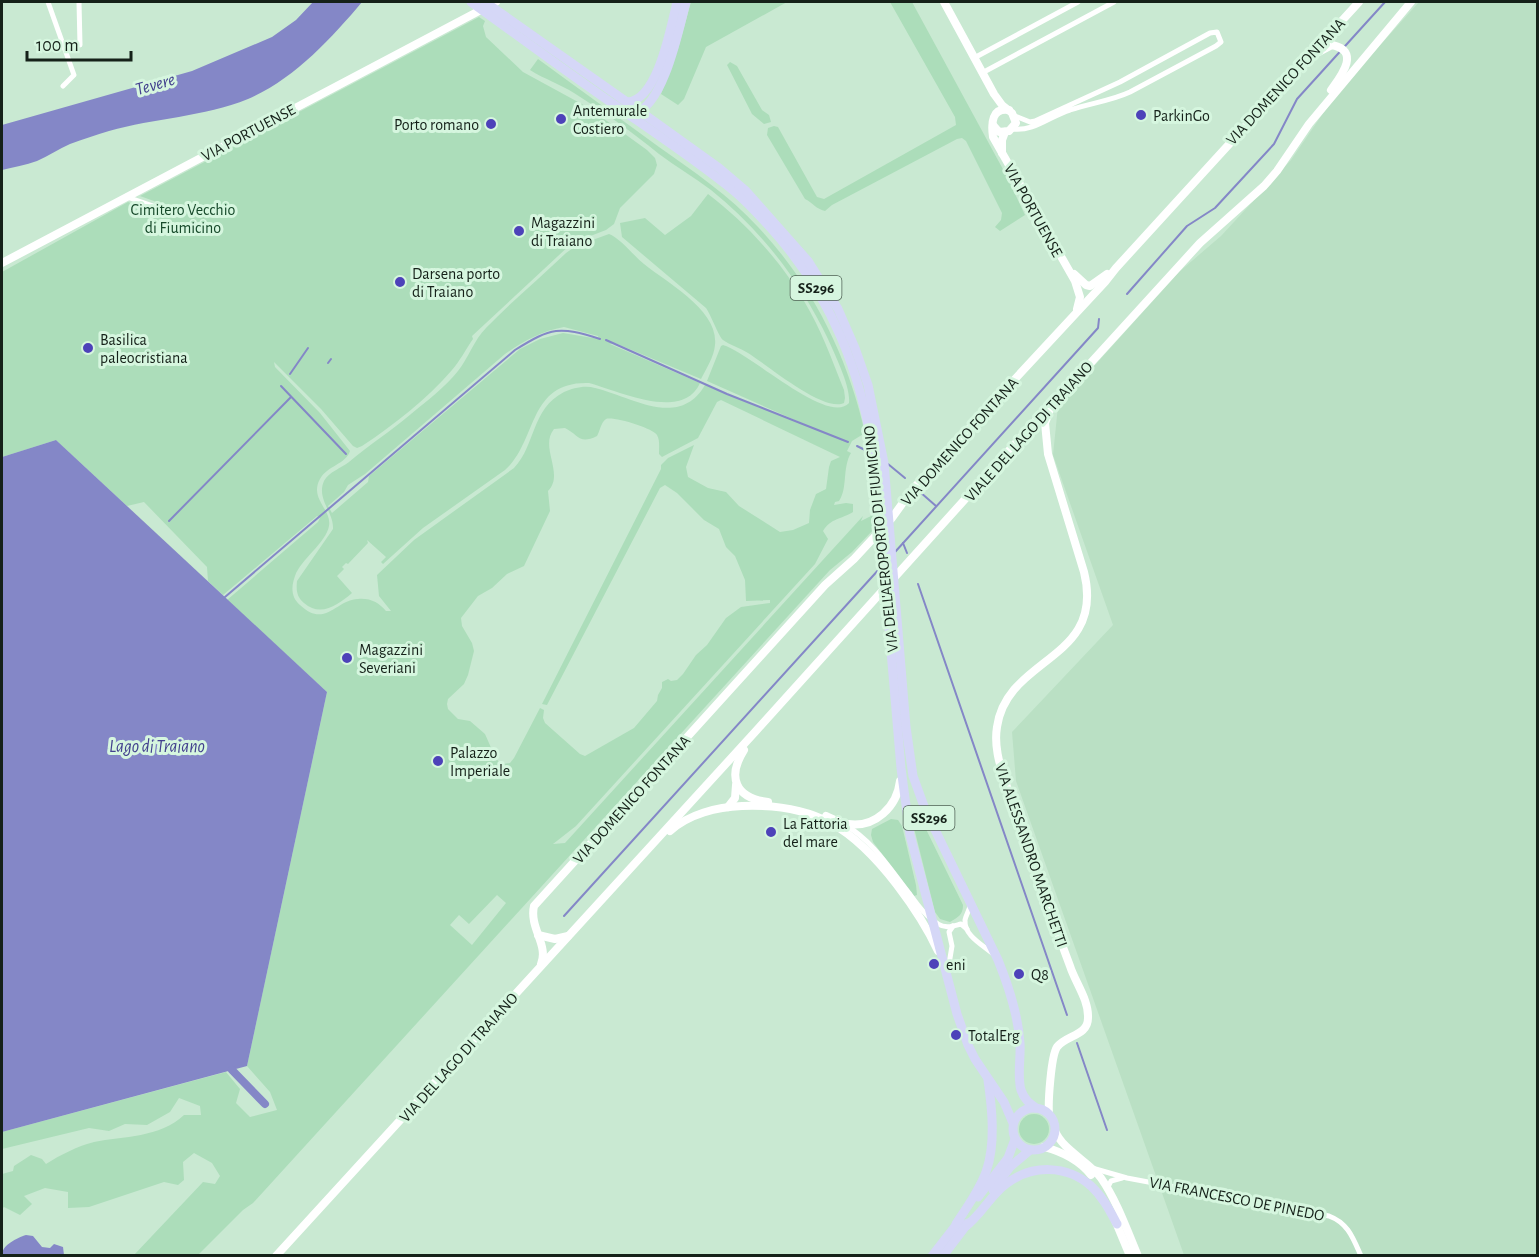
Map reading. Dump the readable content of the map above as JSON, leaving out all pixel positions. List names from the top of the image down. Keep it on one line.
{"streets":{"main road":["SS296","VIA DELL'AEROPORTO DI FIUMICINO"],"street":["VIA DOMENICO FONTANA","VIA PORTUENSE","VIALE DEL LAGO DI TRAIANO","VIA ALESSANDRO MARCHETTI","VIA DEL LAGO DI TRAIANO","VIA FRANCESCO DE PINEDO"]},"crossings":[["VIA DOMENICO FONTANA","VIA PORTUENSE"],["VIALE DEL LAGO DI TRAIANO","VIA ALESSANDRO MARCHETTI"],["VIALE DEL LAGO DI TRAIANO","VIA DEL LAGO DI TRAIANO"],["VIA DELL'AEROPORTO DI FIUMICINO","VIA ALESSANDRO MARCHETTI"]],"water":["Tevere","Lago di Traiano"],"parks":["Cimitero Vecchio di Fiumicino"],"places":["ParkinGo","Antemurale Costiero","Porto romano","Magazzini di Traiano","Darsena porto di Traiano","Basilica paleocristiana","Magazzini Severiani","Palazzo Imperiale","La Fattoria del mare","eni","Q8","TotalErg"],"scale_bar":"100 m"}
